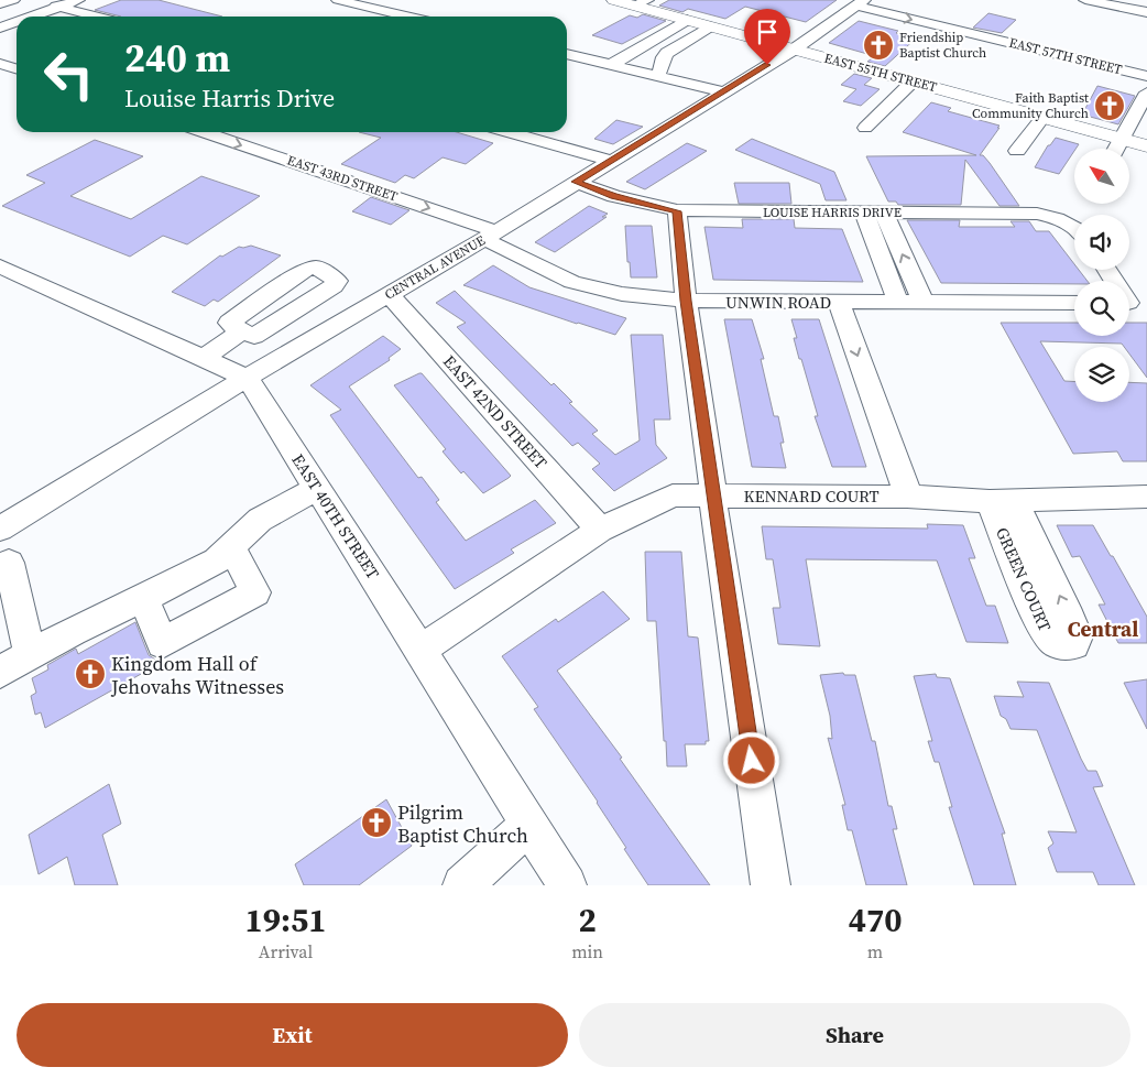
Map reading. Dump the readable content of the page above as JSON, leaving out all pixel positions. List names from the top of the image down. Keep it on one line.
{"streets":{"main road":["EAST 55TH STREET"],"street":["EAST 57TH STREET","EAST 43RD STREET","LOUISE HARRIS DRIVE","CENTRAL AVENUE","UNWIN ROAD","EAST 42ND STREET","KENNARD COURT","EAST 40TH STREET"]},"crossings":[["EAST 57TH STREET","CENTRAL AVENUE"],["EAST 55TH STREET","CENTRAL AVENUE"],["EAST 43RD STREET","CENTRAL AVENUE"],["EAST 43RD STREET","UNWIN ROAD"],["LOUISE HARRIS DRIVE","CENTRAL AVENUE"],["CENTRAL AVENUE","UNWIN ROAD"],["CENTRAL AVENUE","EAST 42ND STREET"],["CENTRAL AVENUE","EAST 40TH STREET"],["EAST 42ND STREET","KENNARD COURT"],["KENNARD COURT","EAST 40TH STREET"]],"one_way":["EAST 57TH STREET"],"districts":["Central"],"places":{"church":["Friendship Baptist Church","Faith Baptist Community Church","Kingdom Hall of Jehovahs Witnesses","Pilgrim Baptist Church"]},"north":"top left","page":{"turn":["240 m","Louise Harris Drive"],"eta":["19:51","Arrival","2","min","470","m"],"buttons":["Exit","Share"]}}
